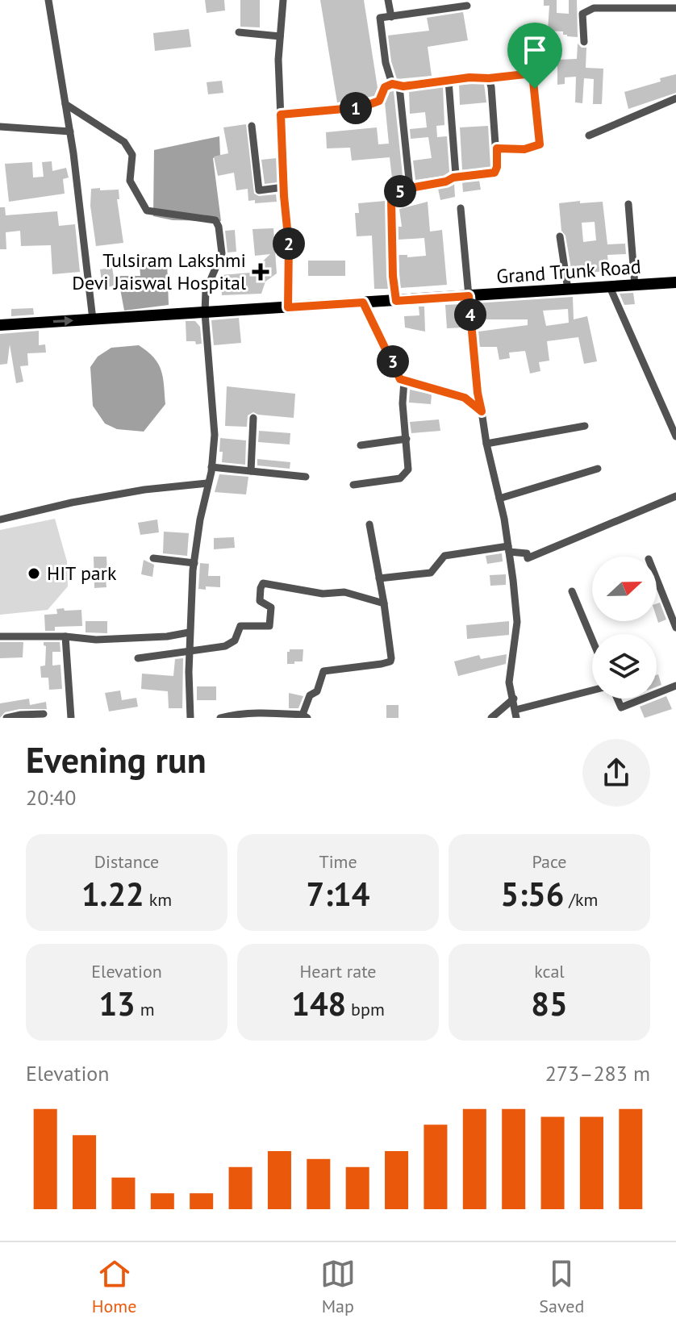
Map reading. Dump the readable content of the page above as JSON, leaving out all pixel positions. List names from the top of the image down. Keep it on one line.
{"streets":{"main road":["Grand Trunk Road"]},"places":{"health":["Tulsiram Lakshmi Devi Jaiswal Hospital"],"other":["HIT park"]},"north":"right","page":{"pins":["1","5","2","4","3"],"heading":["Evening run","20:40"],"stats":[["Distance","1.22 km"],["Time","7:14"],["Pace","5:56 /km"],["Elevation","13 m"],["Heart rate","148 bpm"],["kcal","85"]],"chart":["Elevation","273–283 m"],"tabs":["Home","Map","Saved"]}}
